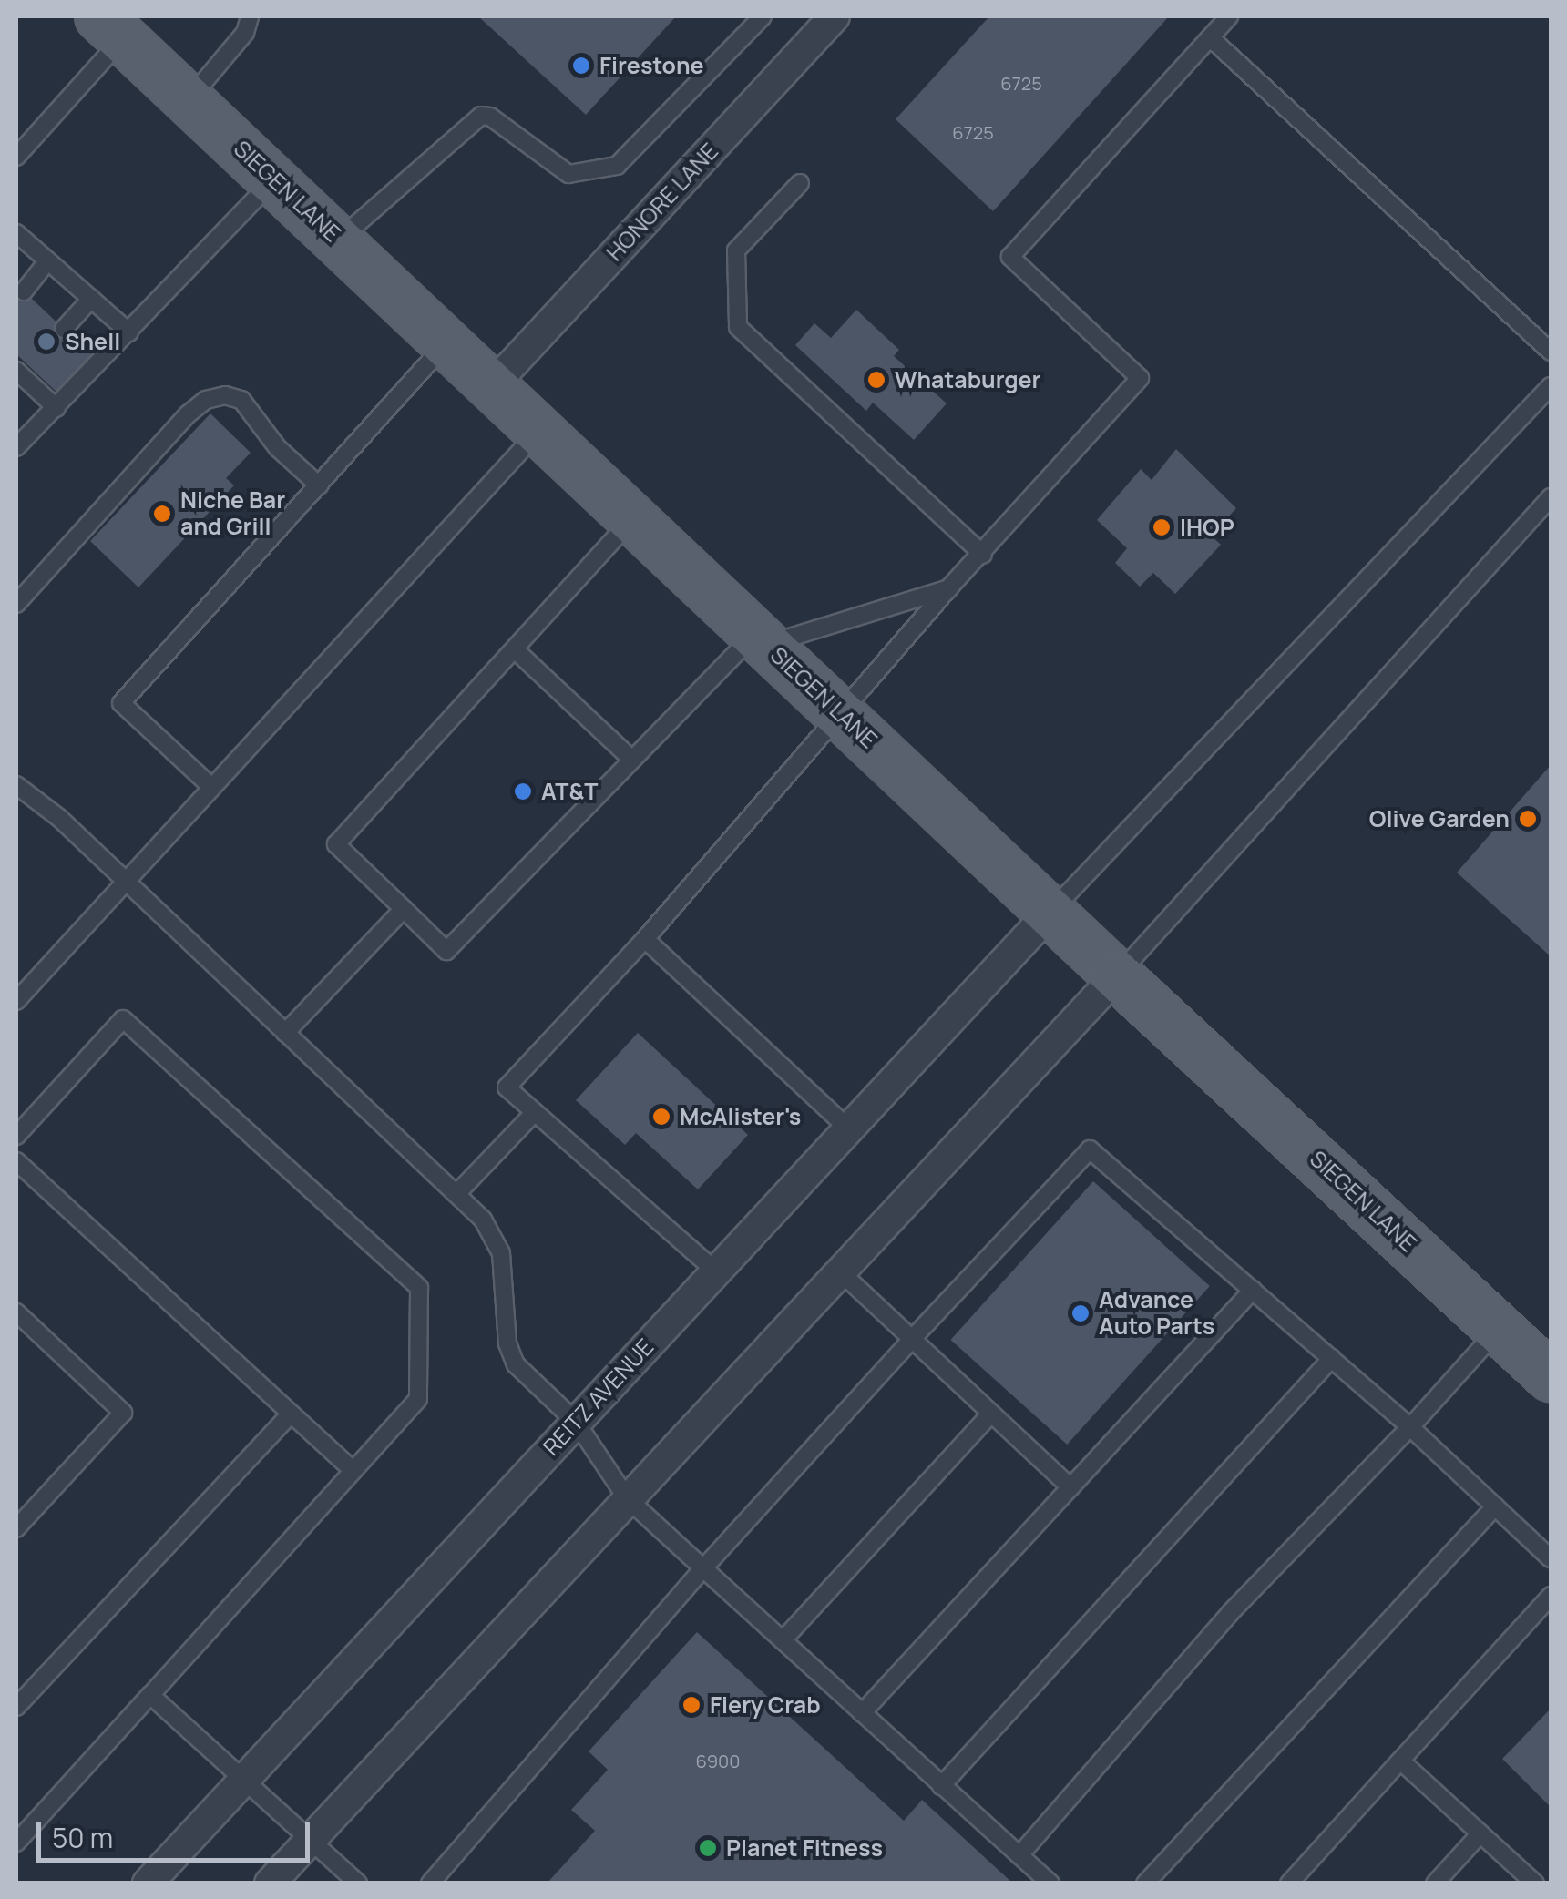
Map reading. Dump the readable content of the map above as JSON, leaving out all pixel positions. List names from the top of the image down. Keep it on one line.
{"streets":{"main road":["SIEGEN LANE"],"street":["HONORE LANE","REITZ AVENUE"]},"crossings":[["SIEGEN LANE","HONORE LANE"],["SIEGEN LANE","REITZ AVENUE"]],"places":["Firestone","Shell","Whataburger","Niche Bar and Grill","IHOP","AT&T","Olive Garden","McAlister's","Advance Auto Parts","Fiery Crab","Planet Fitness"],"house_numbers":["6725","6725","6900"],"scale_bar":"50 m"}
